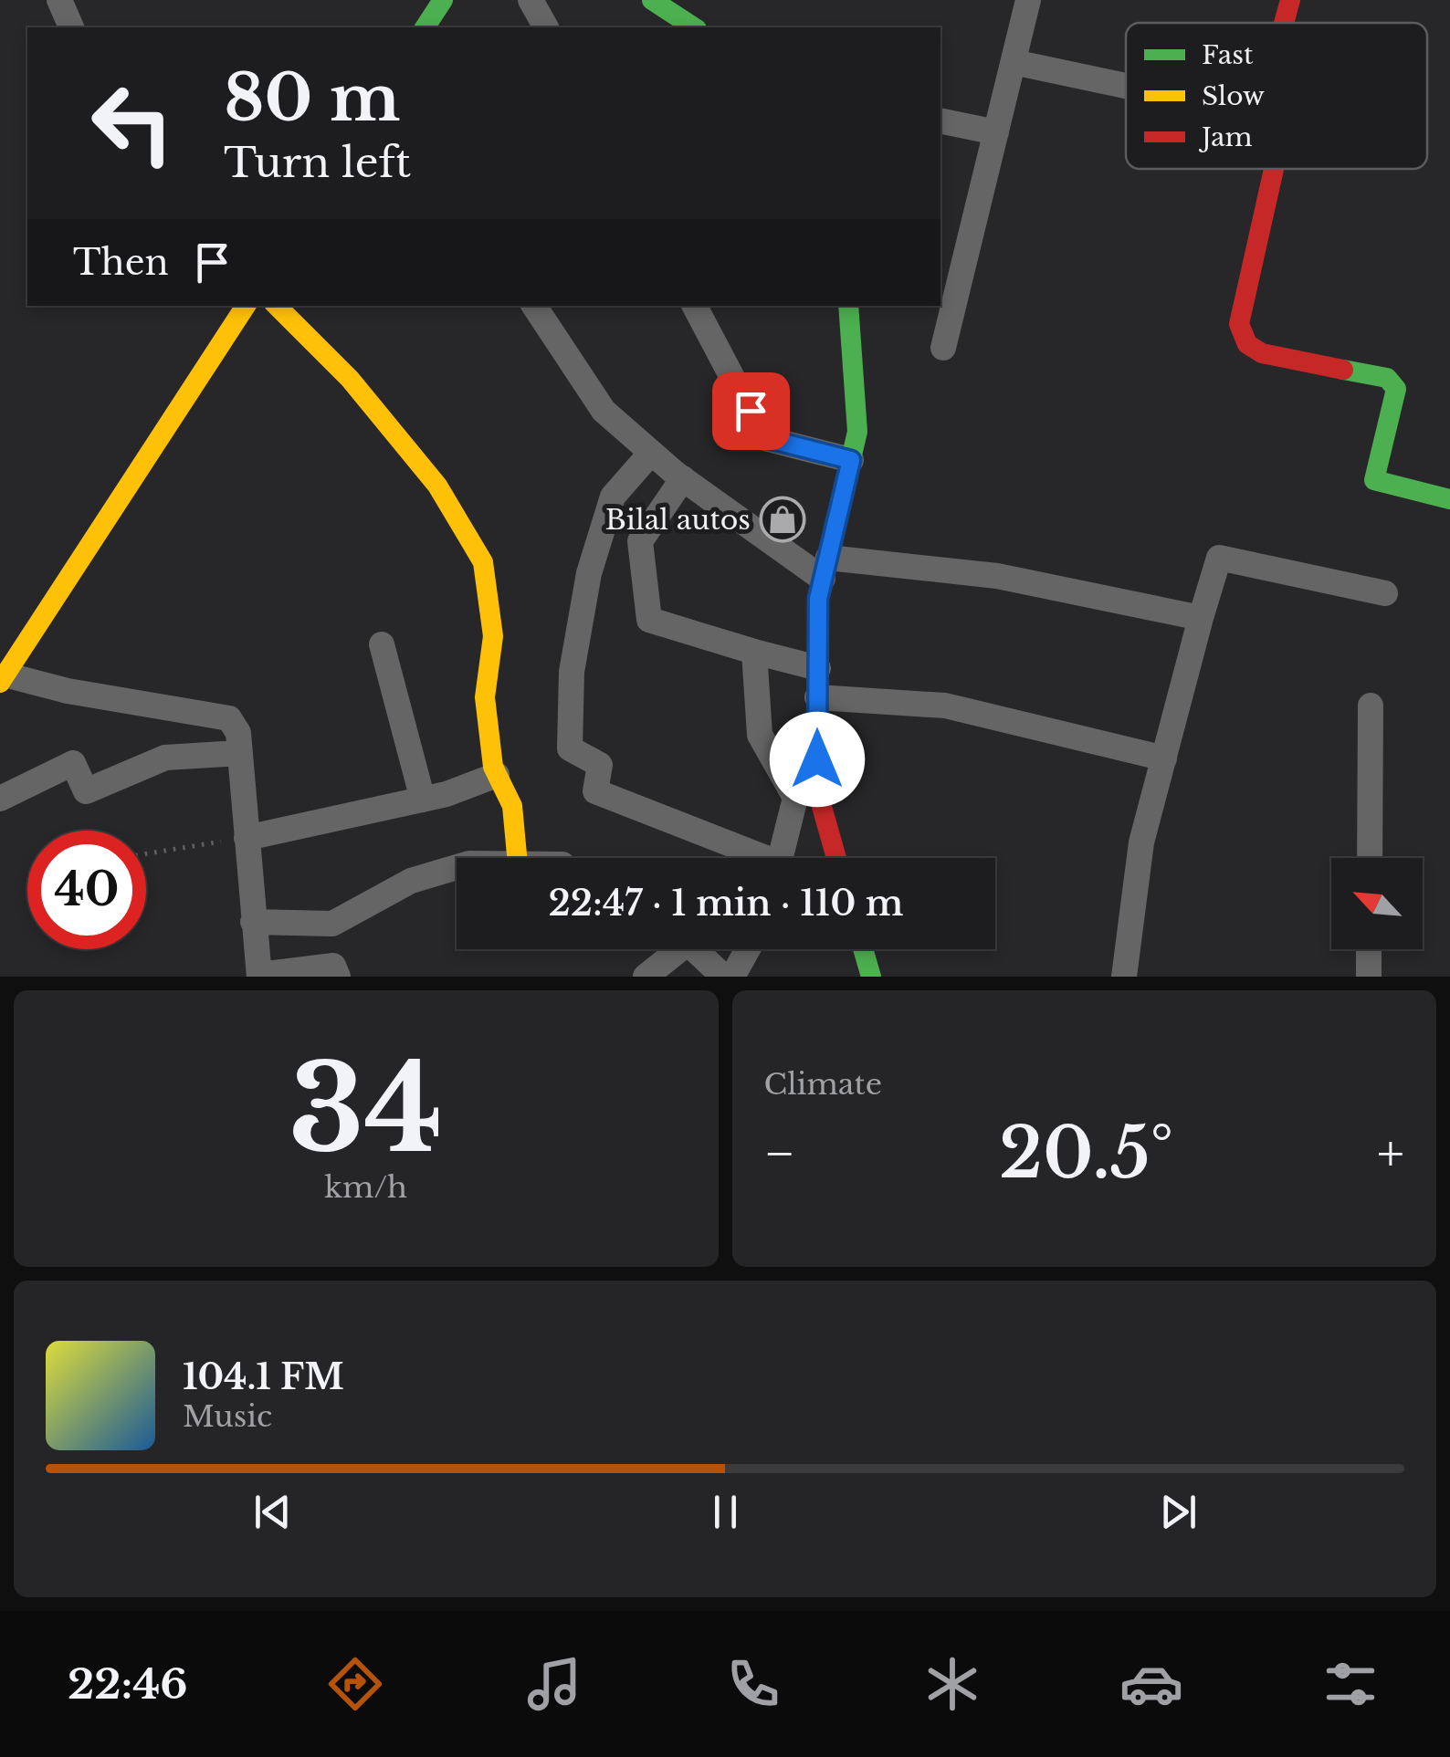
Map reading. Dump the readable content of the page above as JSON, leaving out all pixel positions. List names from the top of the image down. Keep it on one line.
{"places":{"shop":["Bilal autos"]},"legend":["Fast","Slow","Jam"],"north":"top left","page":{"turn":["80 m","Turn left"],"then":"Then","limit":"40","trip":"22:47 · 1 min · 110 m","tile":[["34","km/h"],"Climate"],"heat":["−","20.5°","+"],"song":["104.1 FM","Music"],"tabs":"22:46"}}
